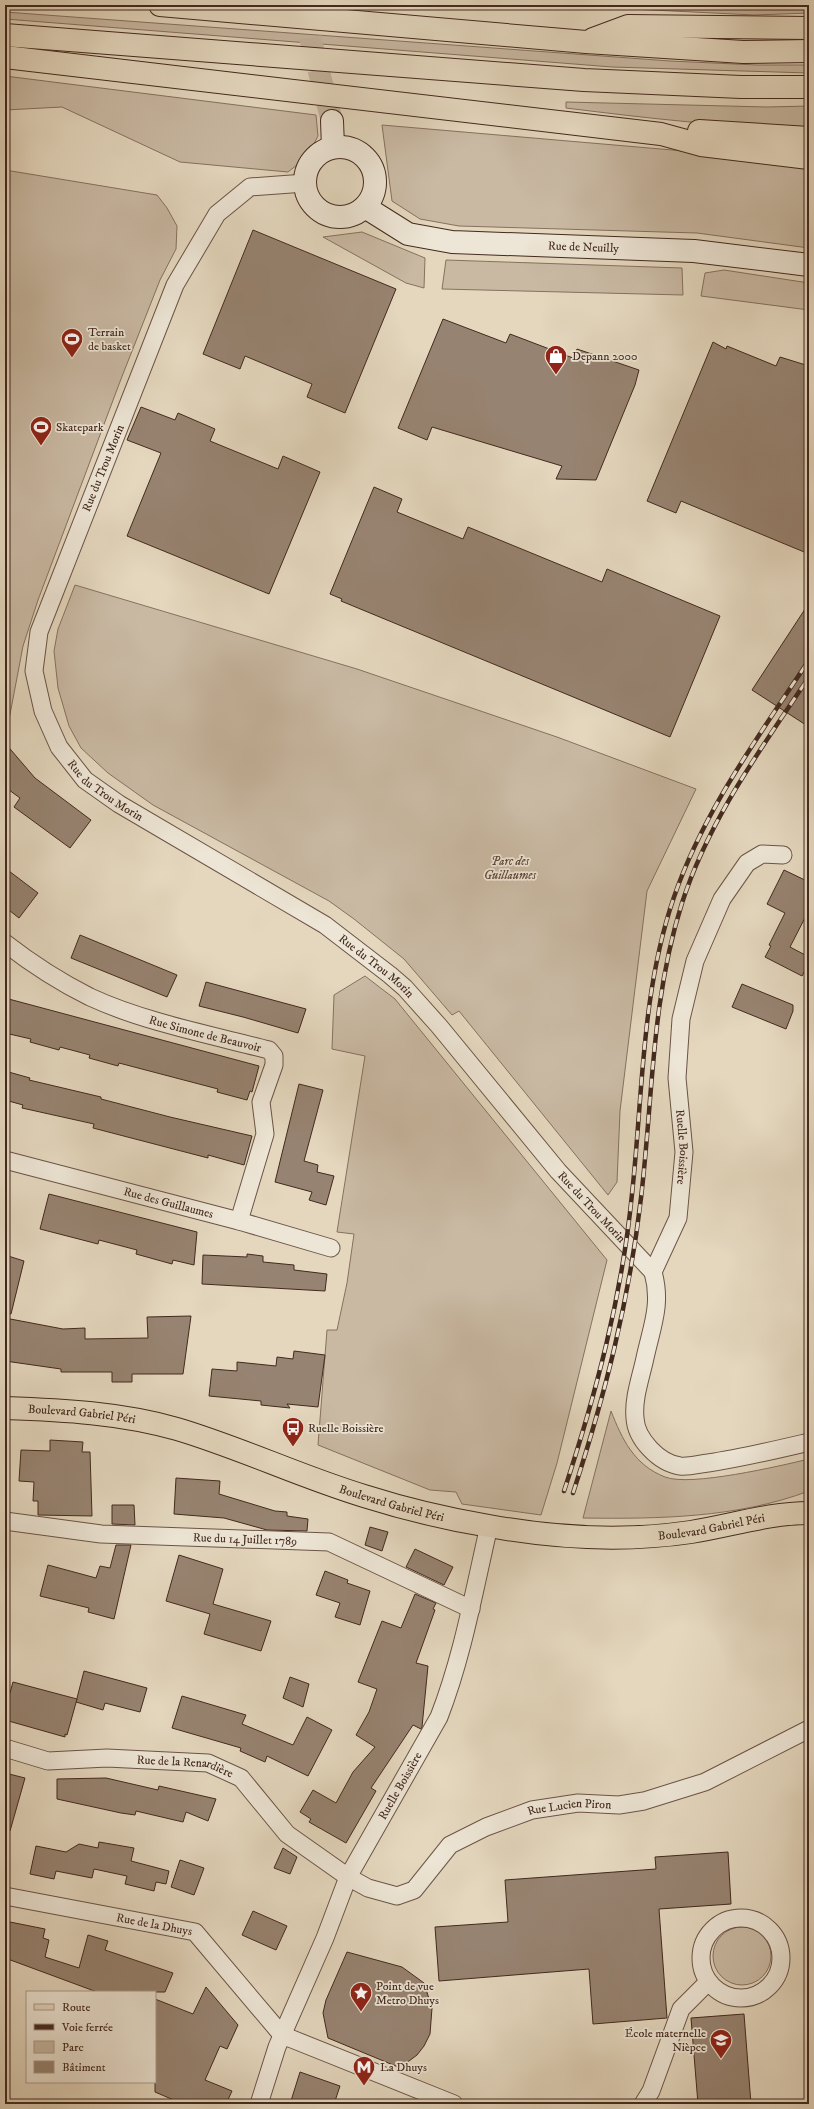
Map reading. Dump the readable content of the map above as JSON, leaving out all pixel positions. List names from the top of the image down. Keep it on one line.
{"streets":{"main road":["Boulevard Gabriel Péri"],"street":["Rue de Neuilly","Rue du Trou Morin","Rue Simone de Beauvoir","Ruelle Boissière","Rue des Guillaumes","Rue du 14 Juillet 1789","Rue de la Renardière","Rue Lucien Piron","Rue de la Dhuys"]},"crossings":[["Rue de Neuilly","Rue du Trou Morin"],["Rue du Trou Morin","Ruelle Boissière"],["Rue Simone de Beauvoir","Rue des Guillaumes"],["Ruelle Boissière","Boulevard Gabriel Péri"],["Ruelle Boissière","Rue du 14 Juillet 1789"],["Ruelle Boissière","Rue de la Renardière"],["Ruelle Boissière","Rue Lucien Piron"],["Ruelle Boissière","Rue de la Dhuys"],["Rue de la Renardière","Rue Lucien Piron"]],"parks":["Parc des Guillaumes"],"places":{"sports":["Terrain de basket","Skatepark"],"shop":["Depann 2000"],"bus stop":["Ruelle Boissière"],"place":["Point de vue Metro Dhuys"],"school or university":["École maternelle Nièpce"],"metro station":["La Dhuys"]},"legend":["Route","Voie ferrée","Parc","Bâtiment"]}
